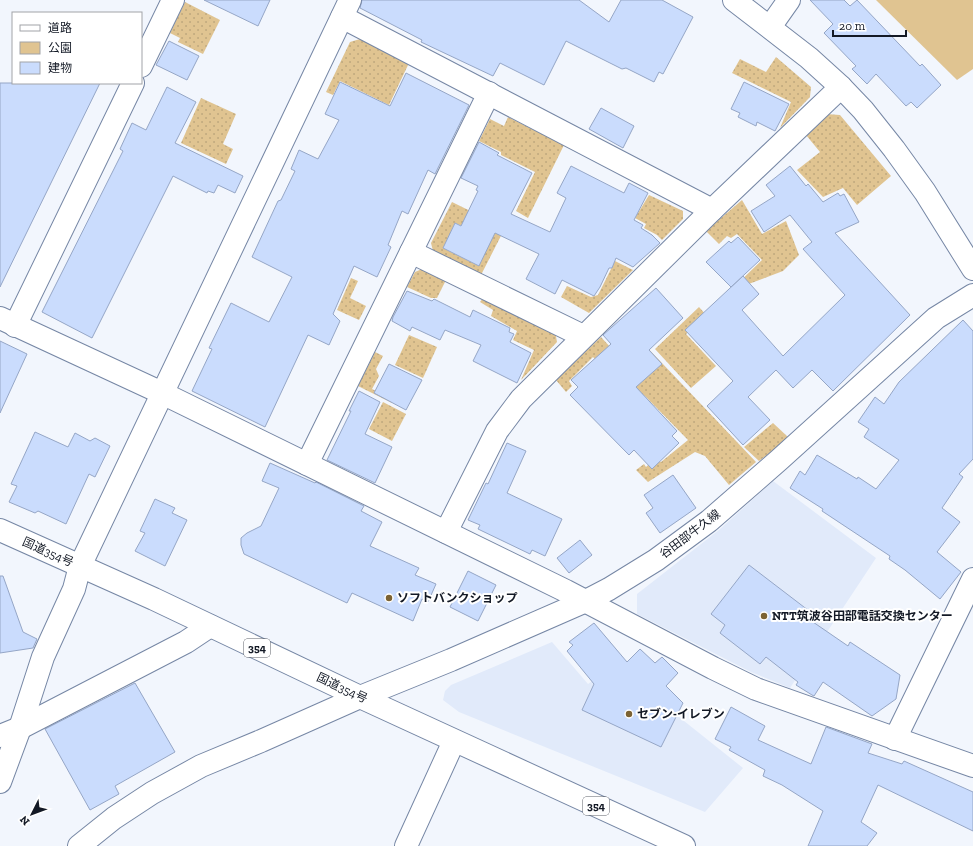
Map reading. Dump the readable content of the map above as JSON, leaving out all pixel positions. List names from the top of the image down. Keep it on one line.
{"streets":{"main road":["谷田部牛久線","国道354号","354"]},"crossings":[["谷田部牛久線","国道354号"]],"places":["ソフトバンクショップ","NTT筑波谷田部電話交換センター","セブン-イレブン"],"legend":["道路","公園","建物"],"scale_bar":"20 m","north":"bottom left"}
